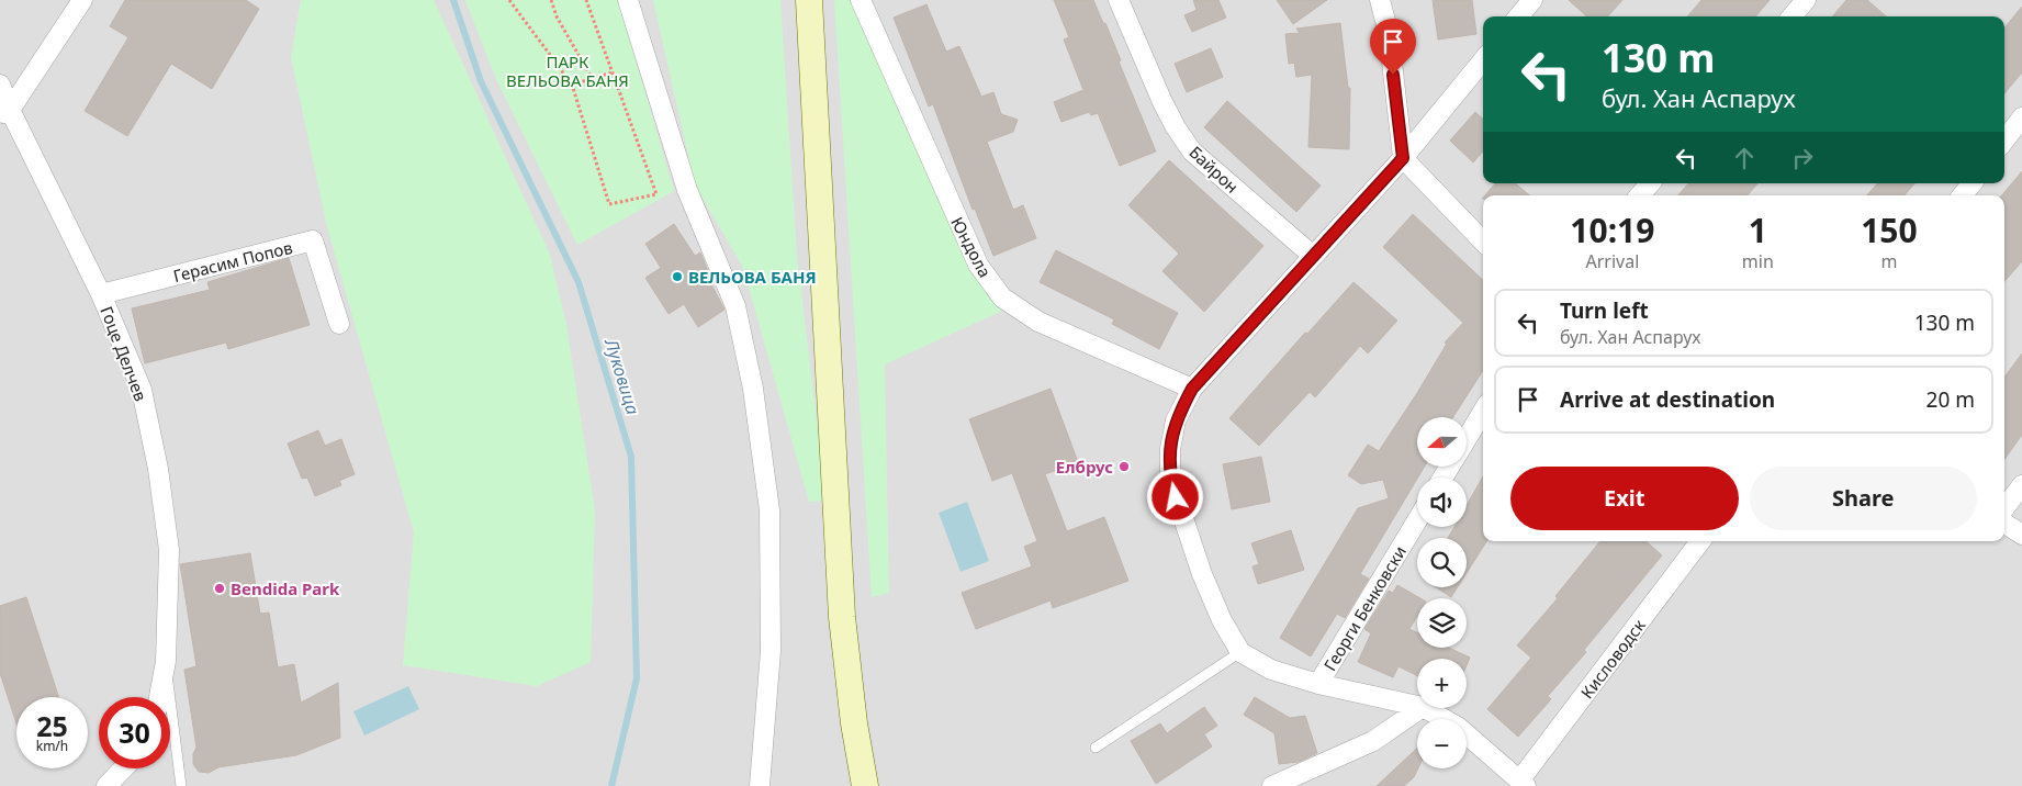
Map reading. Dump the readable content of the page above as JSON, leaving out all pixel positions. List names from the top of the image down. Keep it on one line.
{"streets":{"street":["Байрон","Юндола","Герасим Попов","Гоце Делчев","Георги Бенковски","Кисловодск"]},"crossings":[["Герасим Попов","Гоце Делчев"]],"water":["Луковица"],"parks":["ПАРК ВЕЛЬОВА БАНЯ"],"places":["ВЕЛЬОВА БАНЯ","Елбрус","Bendida Park"],"north":"left","page":{"turn":["130 m","бул. Хан Аспарух"],"eta":["10:19","Arrival","1","min","150","m"],"list":[{"name":"Turn left","note":"бул. Хан Аспарух","value":"130 m"},{"name":"Arrive at destination","value":"20 m"}],"map_buttons":["+","−"],"buttons":["Exit","Share"],"speed":"25 km/h","limit":"30"}}
